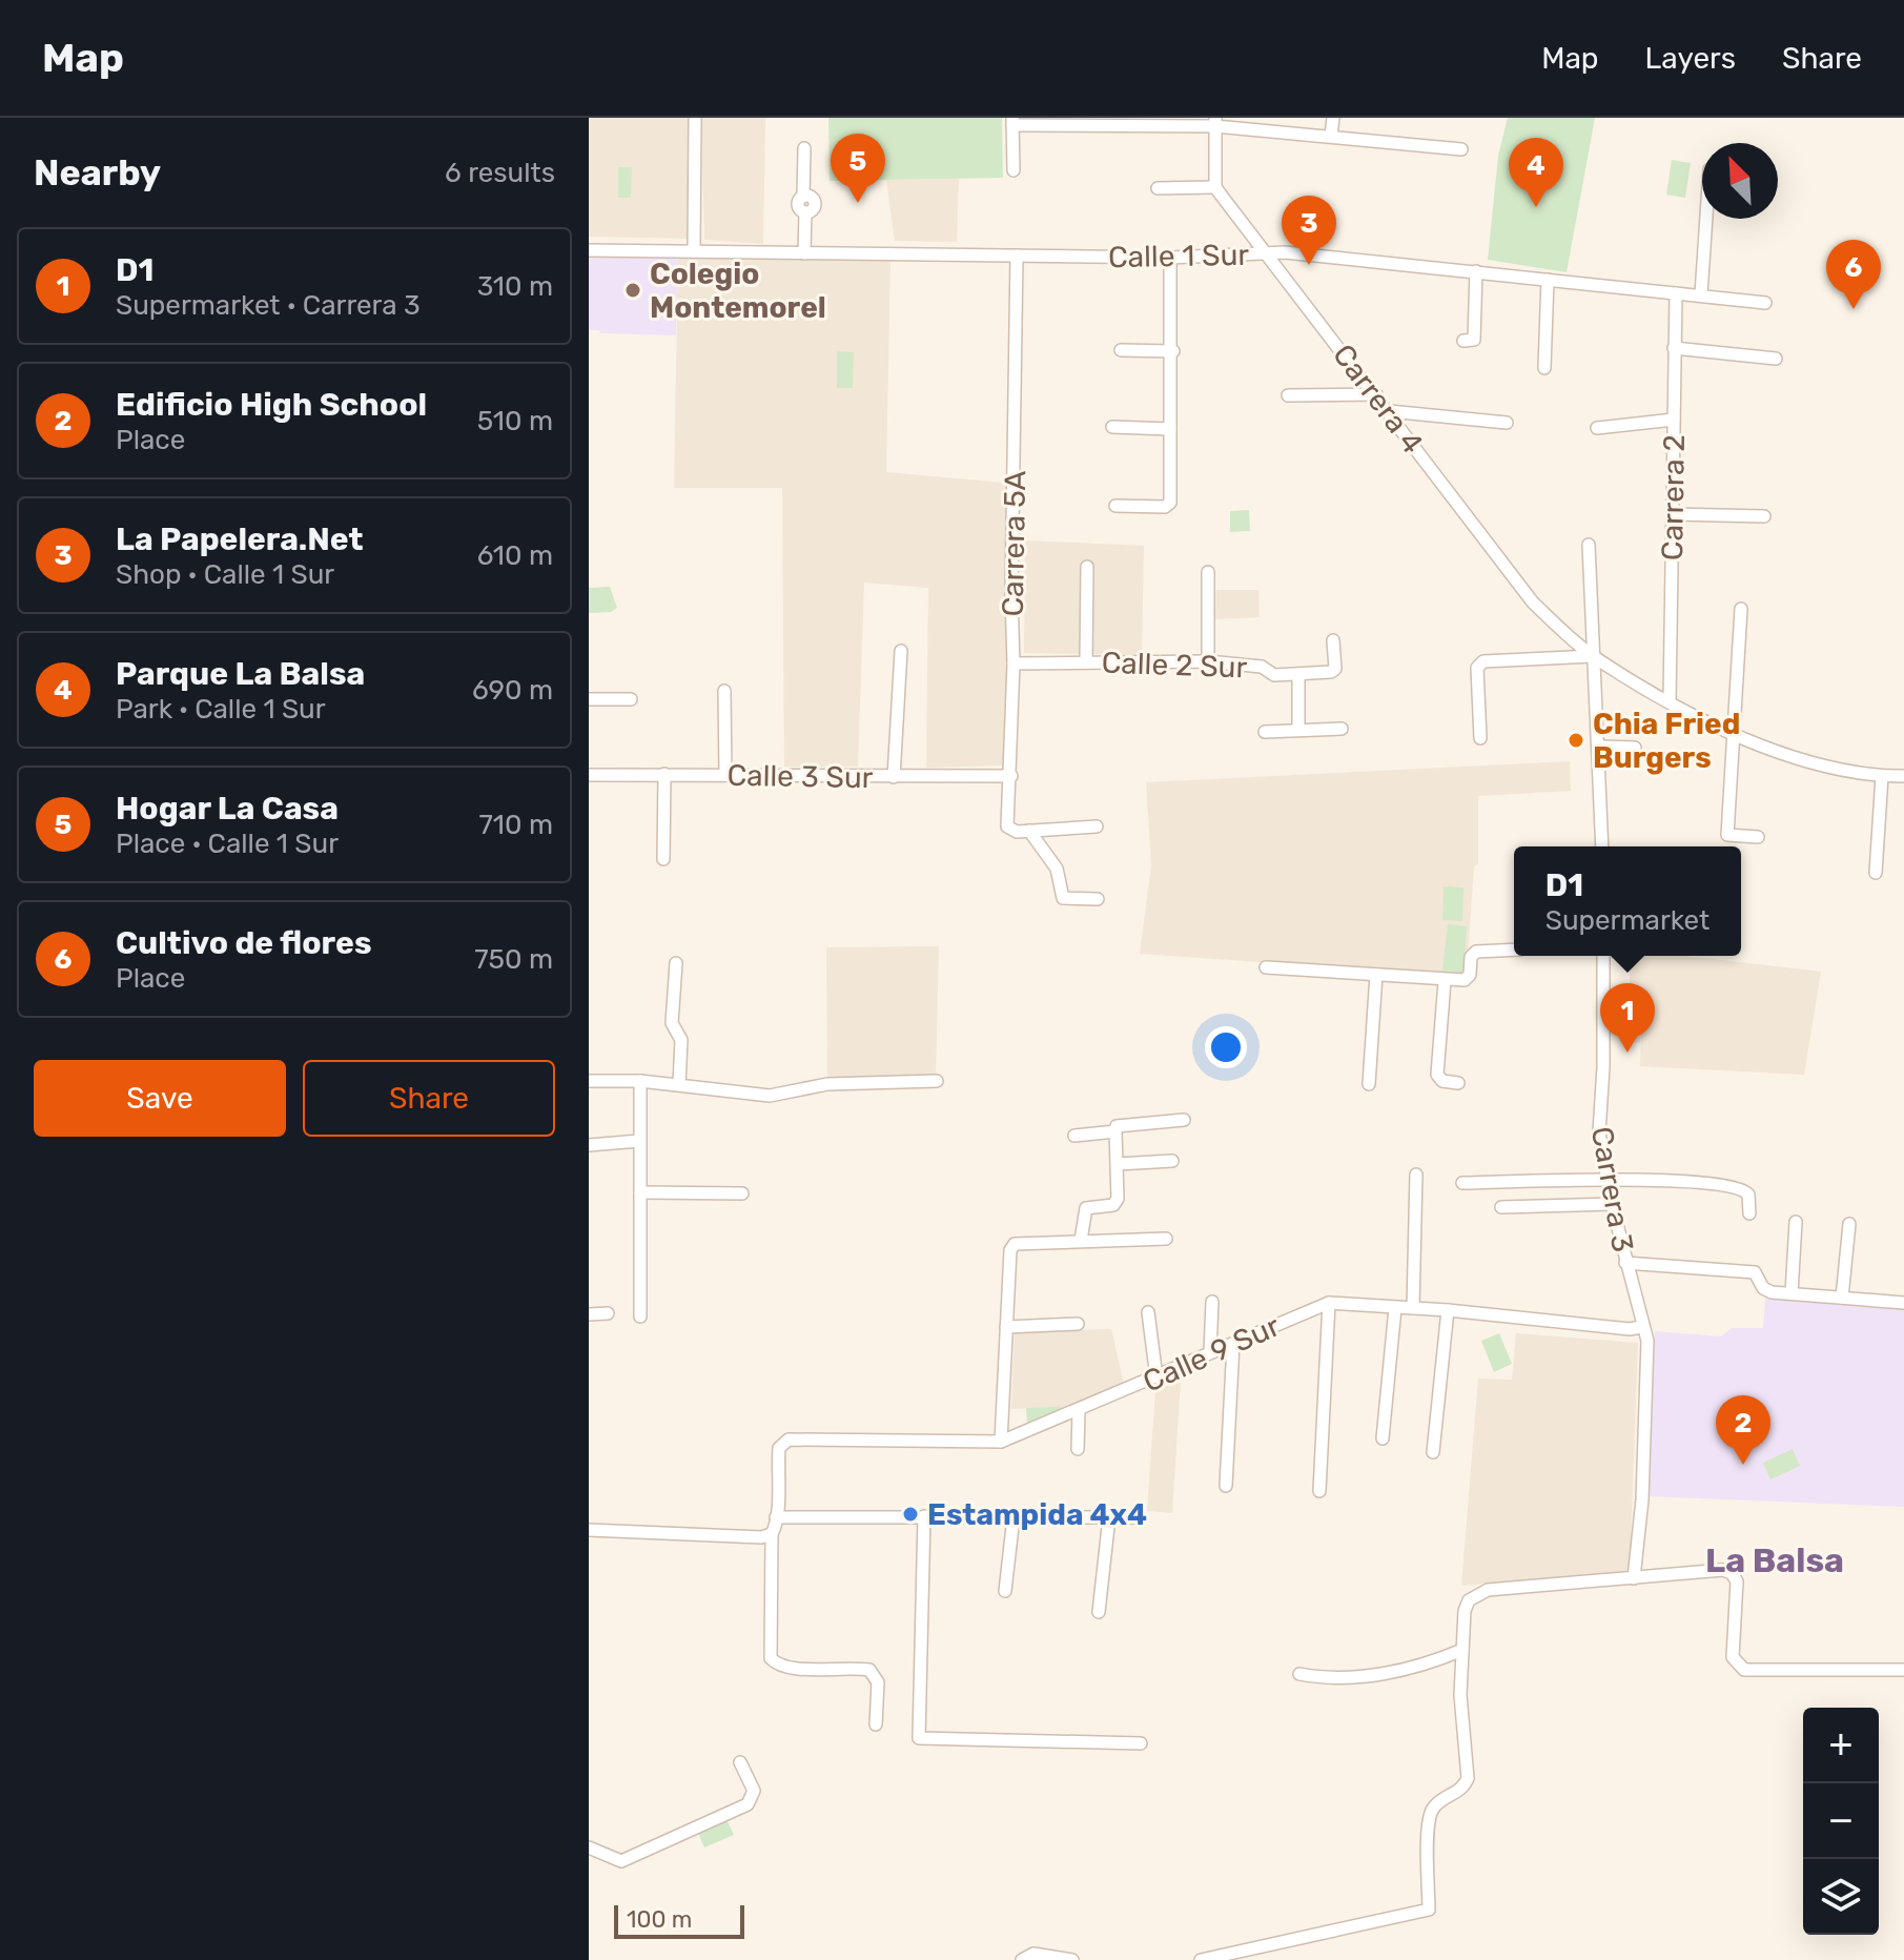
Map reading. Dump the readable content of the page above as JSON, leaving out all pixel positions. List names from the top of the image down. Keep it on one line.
{"streets":{"street":["Calle 1 Sur","Carrera 4","Carrera 2","Carrera 5A","Calle 2 Sur","Calle 3 Sur","Carrera 3","Calle 9 Sur"]},"crossings":[["Calle 1 Sur","Carrera 4"],["Calle 1 Sur","Carrera 2"],["Calle 1 Sur","Carrera 5A"],["Carrera 5A","Calle 2 Sur"],["Carrera 5A","Calle 3 Sur"],["Carrera 3","Calle 9 Sur"]],"districts":["La Balsa"],"places":["Colegio Montemorel","Chia Fried Burgers","Estampida 4x4"],"scale_bar":"100 m","north":"top left","page":{"header":"Map","nav":["Map","Layers","Share"],"heading":["Nearby","6 results"],"pins":["5","4","3","6","1","2"],"list":[{"mark":"1","name":"D1","note":"Supermarket · Carrera 3","value":"310 m"},{"mark":"2","name":"Edificio High School","note":"Place","value":"510 m"},{"mark":"3","name":"La Papelera.Net","note":"Shop · Calle 1 Sur","value":"610 m"},{"mark":"4","name":"Parque La Balsa","note":"Park · Calle 1 Sur","value":"690 m"},{"mark":"5","name":"Hogar La Casa","note":"Place · Calle 1 Sur","value":"710 m"},{"mark":"6","name":"Cultivo de flores","note":"Place","value":"750 m"}],"popup":["D1","Supermarket"],"buttons":["Save","Share"],"map_buttons":["+","−"],"scale":"100 m"}}
